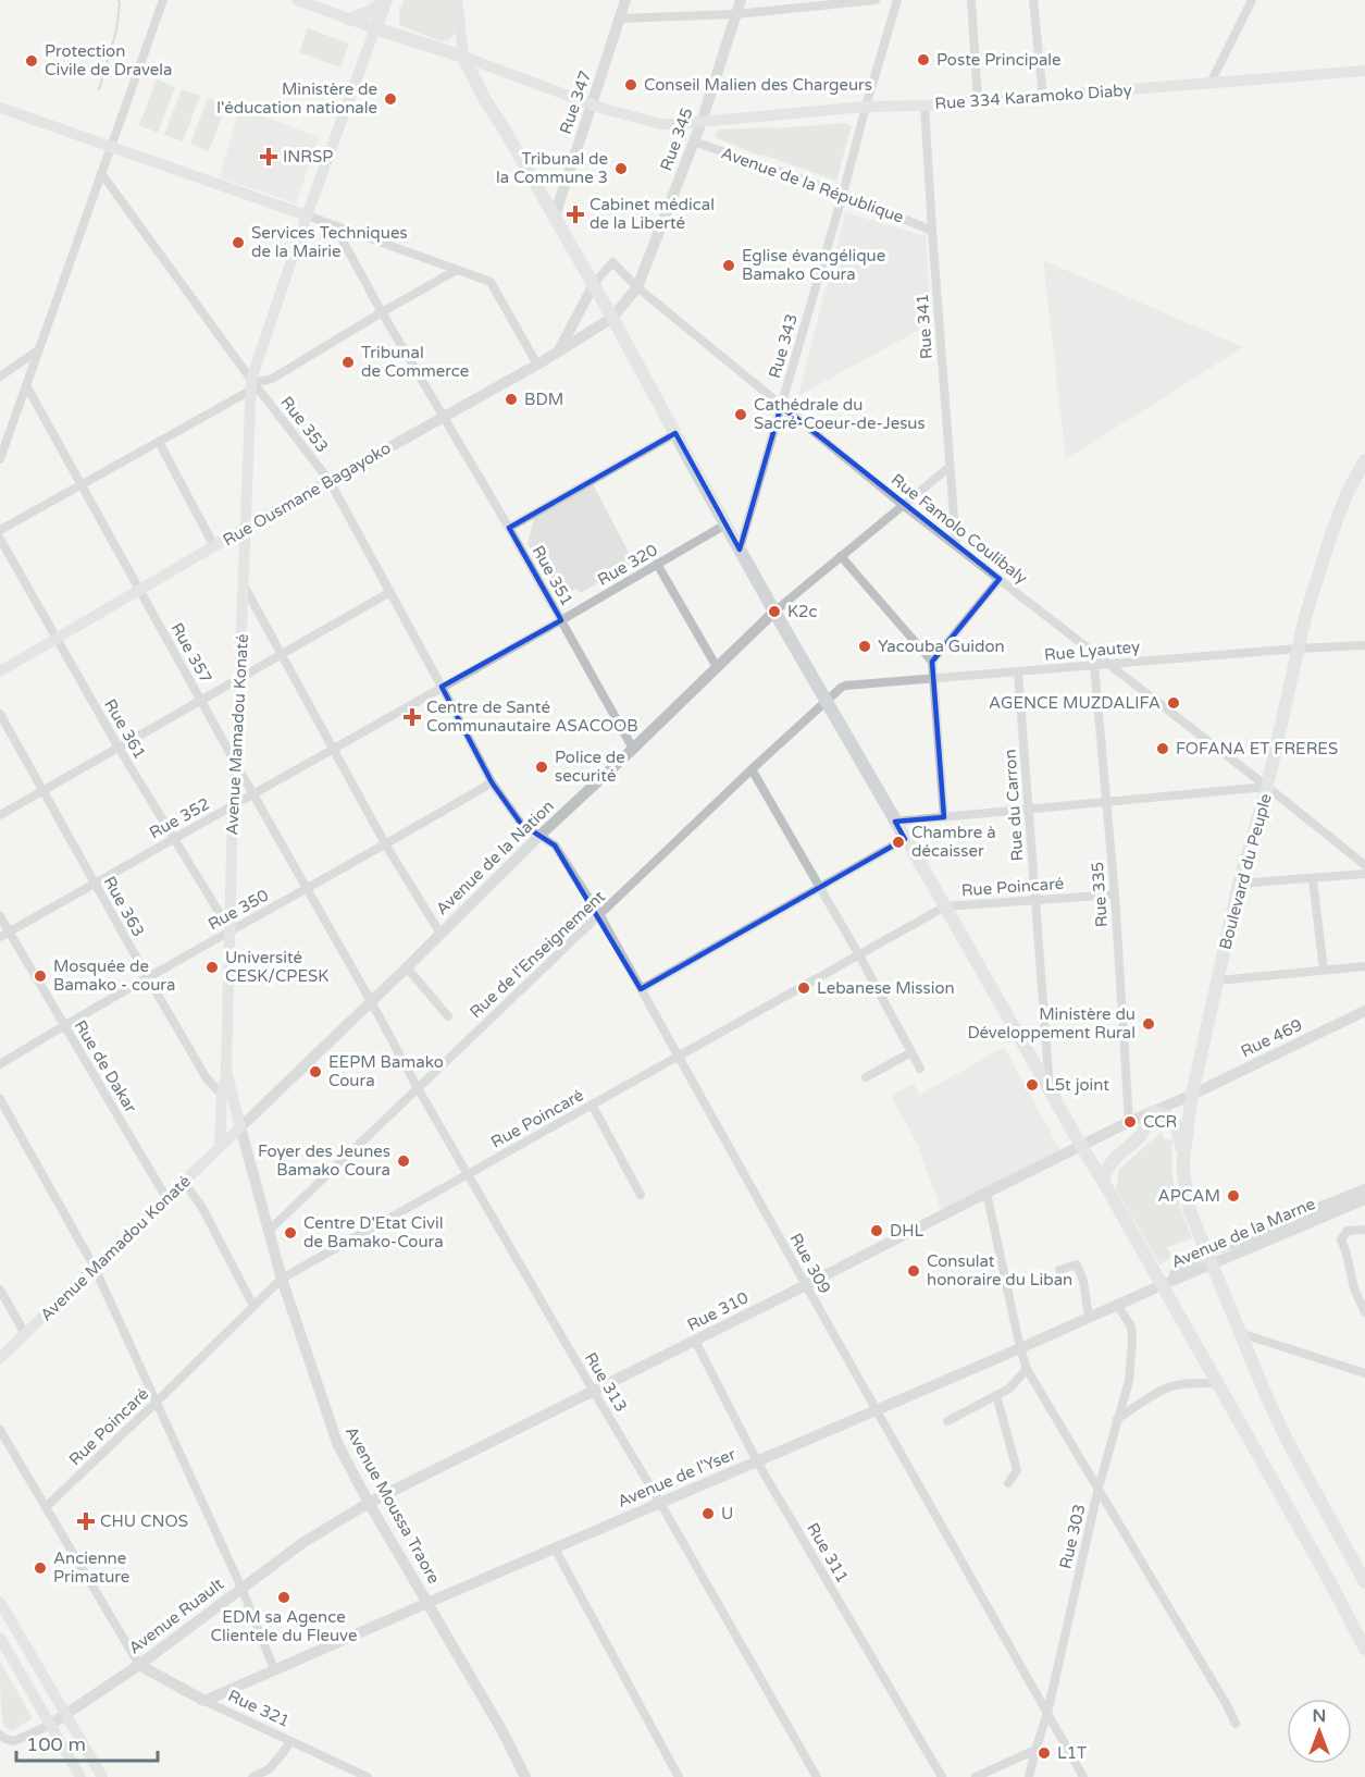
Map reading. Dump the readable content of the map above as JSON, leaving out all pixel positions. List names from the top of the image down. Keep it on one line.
{"streets":{"main road":["Rue 334 Karamoko Diaby","Rue Ousmane Bagayoko","Avenue Mamadou Konaté","Boulevard du Peuple"],"street":["Rue 347","Rue 345","Avenue de la République","Rue 341","Rue 343","Rue 353","Rue Famolo Coulibaly","Rue 320","Rue 351","Rue Lyautey","Rue 357","Rue 361","Rue du Carron","Rue 352","Avenue de la Nation","Rue Poincaré","Rue 335","Rue 363","Rue 350","Rue de l'Enseignement","Rue 469","Rue de Dakar","Avenue de la Marne","Rue 309","Rue 310","Rue 313","Avenue de l'Yser","Avenue Moussa Traore","Rue 303","Rue 311","Avenue Ruault","Rue 321"]},"crossings":[["Rue 334 Karamoko Diaby","Rue 347"],["Rue 334 Karamoko Diaby","Rue 345"],["Rue 334 Karamoko Diaby","Rue 341"],["Rue 334 Karamoko Diaby","Rue 343"],["Rue 345","Avenue de la République"],["Rue 345","Rue Ousmane Bagayoko"],["Rue 345","Rue Famolo Coulibaly"],["Avenue de la République","Rue 341"],["Avenue de la République","Rue 343"],["Rue 341","Rue Famolo Coulibaly"],["Rue 343","Rue Famolo Coulibaly"],["Rue 353","Rue Ousmane Bagayoko"],["Rue 353","Rue 320"],["Rue 353","Avenue Mamadou Konaté"],["Rue 353","Rue 352"],["Rue 353","Avenue de la Nation"],["Rue 353","Rue 350"],["Rue 353","Rue 309"],["Rue Ousmane Bagayoko","Rue 351"],["Rue Ousmane Bagayoko","Rue 357"],["Rue Ousmane Bagayoko","Rue 361"],["Rue Ousmane Bagayoko","Avenue Mamadou Konaté"],["Rue Famolo Coulibaly","Rue Lyautey"],["Rue Famolo Coulibaly","Boulevard du Peuple"],["Rue 320","Rue 351"],["Rue 320","Rue 352"],["Rue 351","Avenue de la Nation"],["Rue Lyautey","Rue du Carron"],["Rue Lyautey","Boulevard du Peuple"],["Rue Lyautey","Rue 335"],["Rue Lyautey","Rue de l'Enseignement"],["Rue 357","Avenue Mamadou Konaté"],["Rue 357","Rue 352"],["Rue 357","Avenue de la Nation"],["Rue 357","Rue 350"],["Rue 357","Rue 313"],["Rue 361","Avenue Mamadou Konaté"],["Rue 361","Rue 352"],["Rue 361","Rue 350"],["Avenue Mamadou Konaté","Rue 352"],["Avenue Mamadou Konaté","Avenue de la Nation"],["Avenue Mamadou Konaté","Rue 363"],["Avenue Mamadou Konaté","Rue 350"],["Avenue Mamadou Konaté","Rue de Dakar"],["Avenue Mamadou Konaté","Avenue Moussa Traore"],["Rue du Carron","Rue Poincaré"],["Rue 352","Rue 363"],["Rue 352","Rue de Dakar"],["Avenue de la Nation","Rue 309"],["Avenue de la Nation","Rue 313"],["Avenue de la Nation","Avenue Moussa Traore"],["Boulevard du Peuple","Rue 469"],["Rue Poincaré","Rue 335"],["Rue Poincaré","Rue 309"],["Rue Poincaré","Rue 313"],["Rue Poincaré","Avenue Moussa Traore"],["Rue 335","Rue 469"],["Rue 335","Rue 310"],["Rue 363","Rue 350"],["Rue 350","Rue de Dakar"],["Rue de l'Enseignement","Rue 309"],["Rue de l'Enseignement","Rue 313"],["Rue de l'Enseignement","Avenue Moussa Traore"],["Rue 469","Rue 310"],["Avenue de la Marne","Avenue de l'Yser"],["Rue 309","Rue 310"],["Rue 309","Avenue de l'Yser"],["Rue 309","Rue 303"],["Rue 310","Rue 313"],["Rue 310","Avenue Moussa Traore"],["Rue 310","Rue 311"],["Rue 310","Avenue Ruault"],["Rue 313","Avenue de l'Yser"],["Avenue de l'Yser","Avenue Moussa Traore"],["Avenue de l'Yser","Rue 303"],["Avenue de l'Yser","Rue 311"],["Avenue de l'Yser","Rue 321"],["Avenue Moussa Traore","Avenue Ruault"],["Avenue Ruault","Rue 321"]],"places":{"other":["Poste Principale","Protection Civile de Dravela","Conseil Malien des Chargeurs","Ministère de l'éducation nationale","Tribunal de la Commune 3","Services Techniques de la Mairie","Eglise évangélique Bamako Coura","Tribunal de Commerce","BDM","Cathédrale du Sacré-Coeur-de-Jesus","K2c","Yacouba Guidon","AGENCE MUZDALIFA","FOFANA ET FRERES","Police de securité","Chambre à décaisser","Université CESK/CPESK","Mosquée de Bamako - coura","Lebanese Mission","Ministère du Développement Rural","EEPM Bamako Coura","L5t joint","CCR","Foyer des Jeunes Bamako Coura","APCAM","DHL","Centre D'Etat Civil de Bamako-Coura","Consulat honoraire du Liban","U","Ancienne Primature","EDM sa Agence Clientele du Fleuve","L1T"],"health":["INRSP","Cabinet médical de la Liberté","Centre de Santé Communautaire ASACOOB","CHU CNOS"]},"scale_bar":"100 m","north":"top"}
